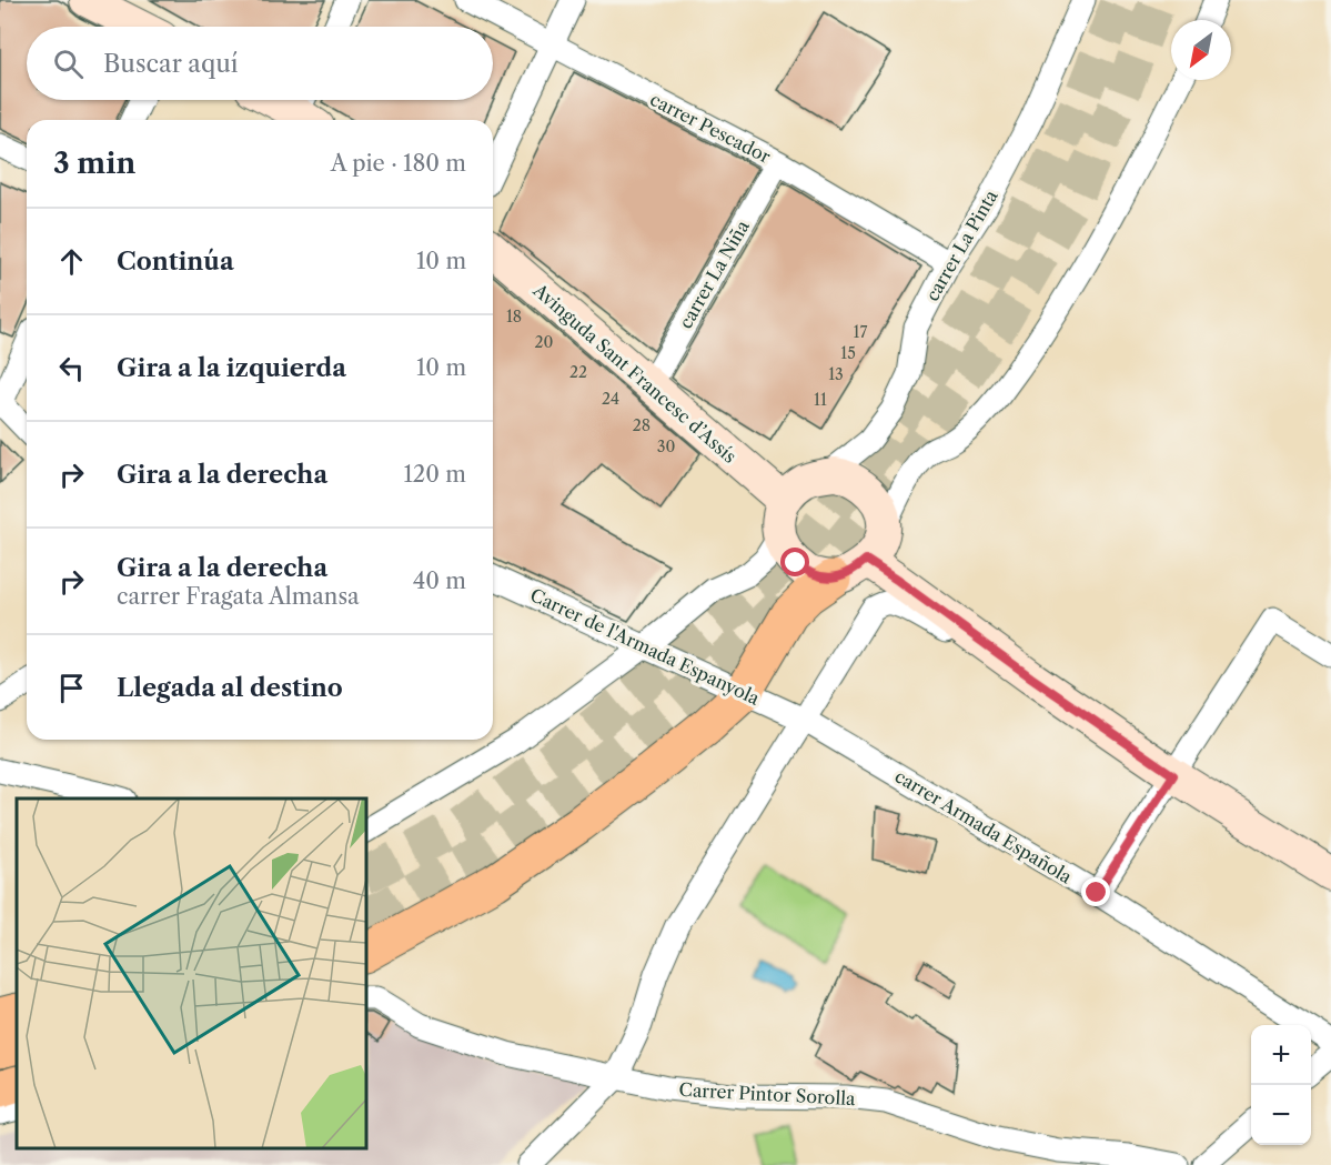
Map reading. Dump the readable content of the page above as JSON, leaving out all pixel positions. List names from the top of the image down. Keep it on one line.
{"streets":{"main road":["Avinguda Sant Francesc d’Assís"],"street":["carrer Pescador","carrer La Pinta","carrer La Niña","Carrer de l'Armada Espanyola","carrer Armada Española","Carrer Pintor Sorolla"]},"crossings":[["carrer Pescador","carrer La Pinta"],["carrer Pescador","carrer La Niña"],["carrer La Pinta","Avinguda Sant Francesc d’Assís"],["carrer La Niña","Avinguda Sant Francesc d’Assís"],["Carrer de l'Armada Espanyola","carrer Armada Española"]],"house_numbers":["18","17","20","15","22","13","24","11","28","30"],"north":"bottom left","page":{"search":"Buscar aquí","heading":["3 min","A pie · 180 m"],"list":[["Continúa","10 m"],["Gira a la izquierda","10 m"],["Gira a la derecha","120 m"],["Gira a la derecha","carrer Fragata Almansa","40 m"],"Llegada al destino"],"map_buttons":["+","−"]}}
